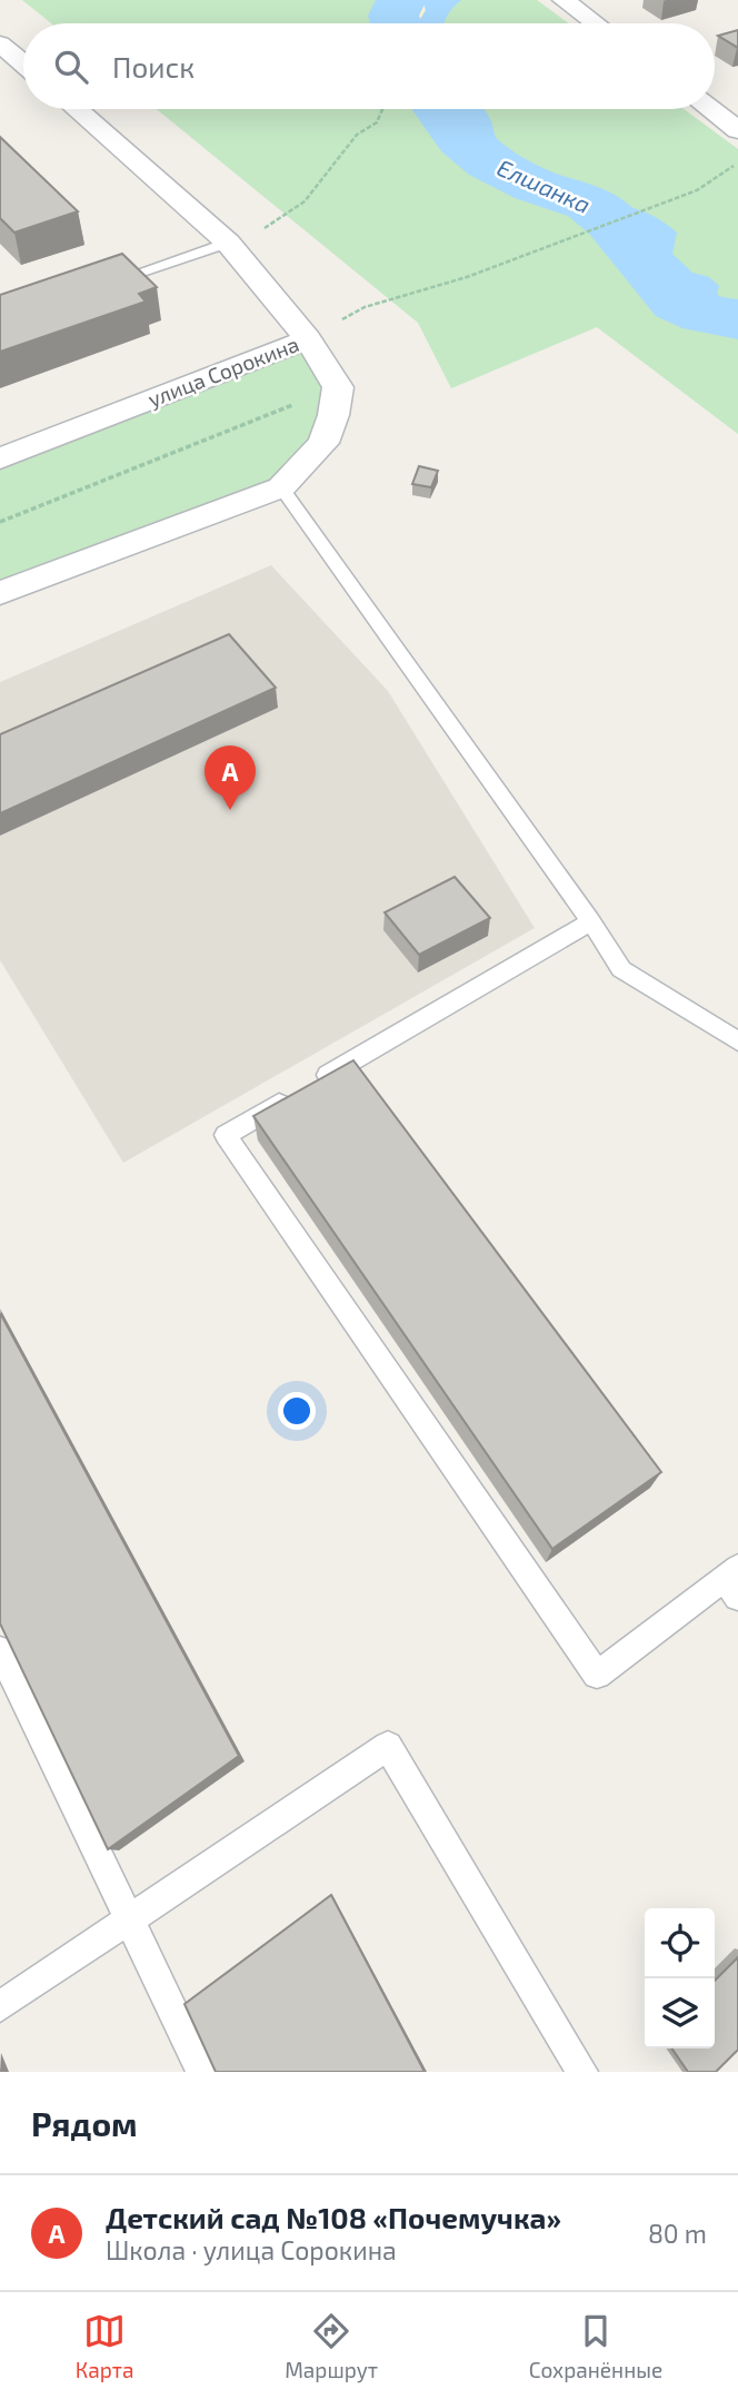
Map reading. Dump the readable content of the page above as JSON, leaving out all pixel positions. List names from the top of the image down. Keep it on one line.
{"streets":{"street":["улица Сорокина"]},"water":["Елшанка"],"page":{"search":"Поиск","pins":"A","heading":"Рядом","list":[{"mark":"A","name":"Детский сад №108 «Почемучка»","note":"Школа · улица Сорокина","value":"80 m"}],"nav":["Карта","Маршрут","Сохранённые"]}}
